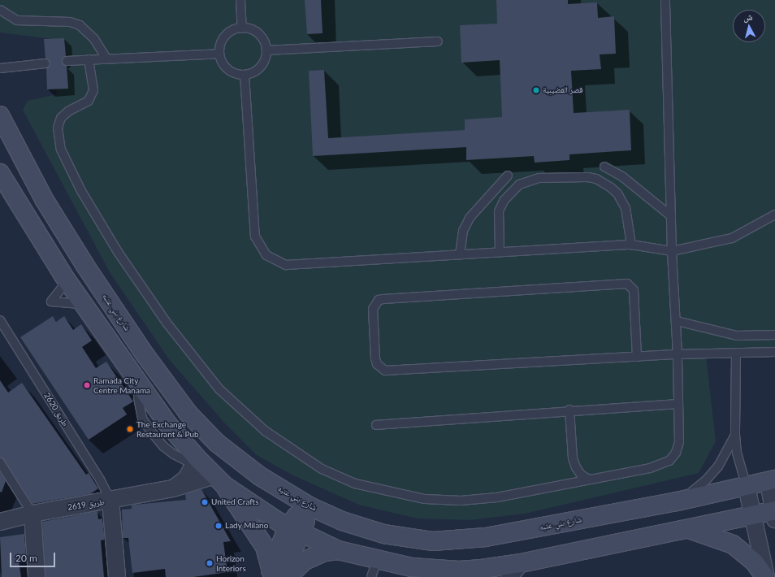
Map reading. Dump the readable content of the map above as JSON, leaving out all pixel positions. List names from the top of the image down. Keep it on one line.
{"streets":{"main road":["شارع بني عتبه"],"street":["طريق 2619"],"lane":["طريق 2620"]},"crossings":[["طريق 2620","طريق 2619"]],"places":["قصر القضيبية","Ramada City Centre Manama","The Exchange Restaurant & Pub","United Crafts","Lady Milano","Horizon Interiors"],"scale_bar":"20 m","north":"top"}
